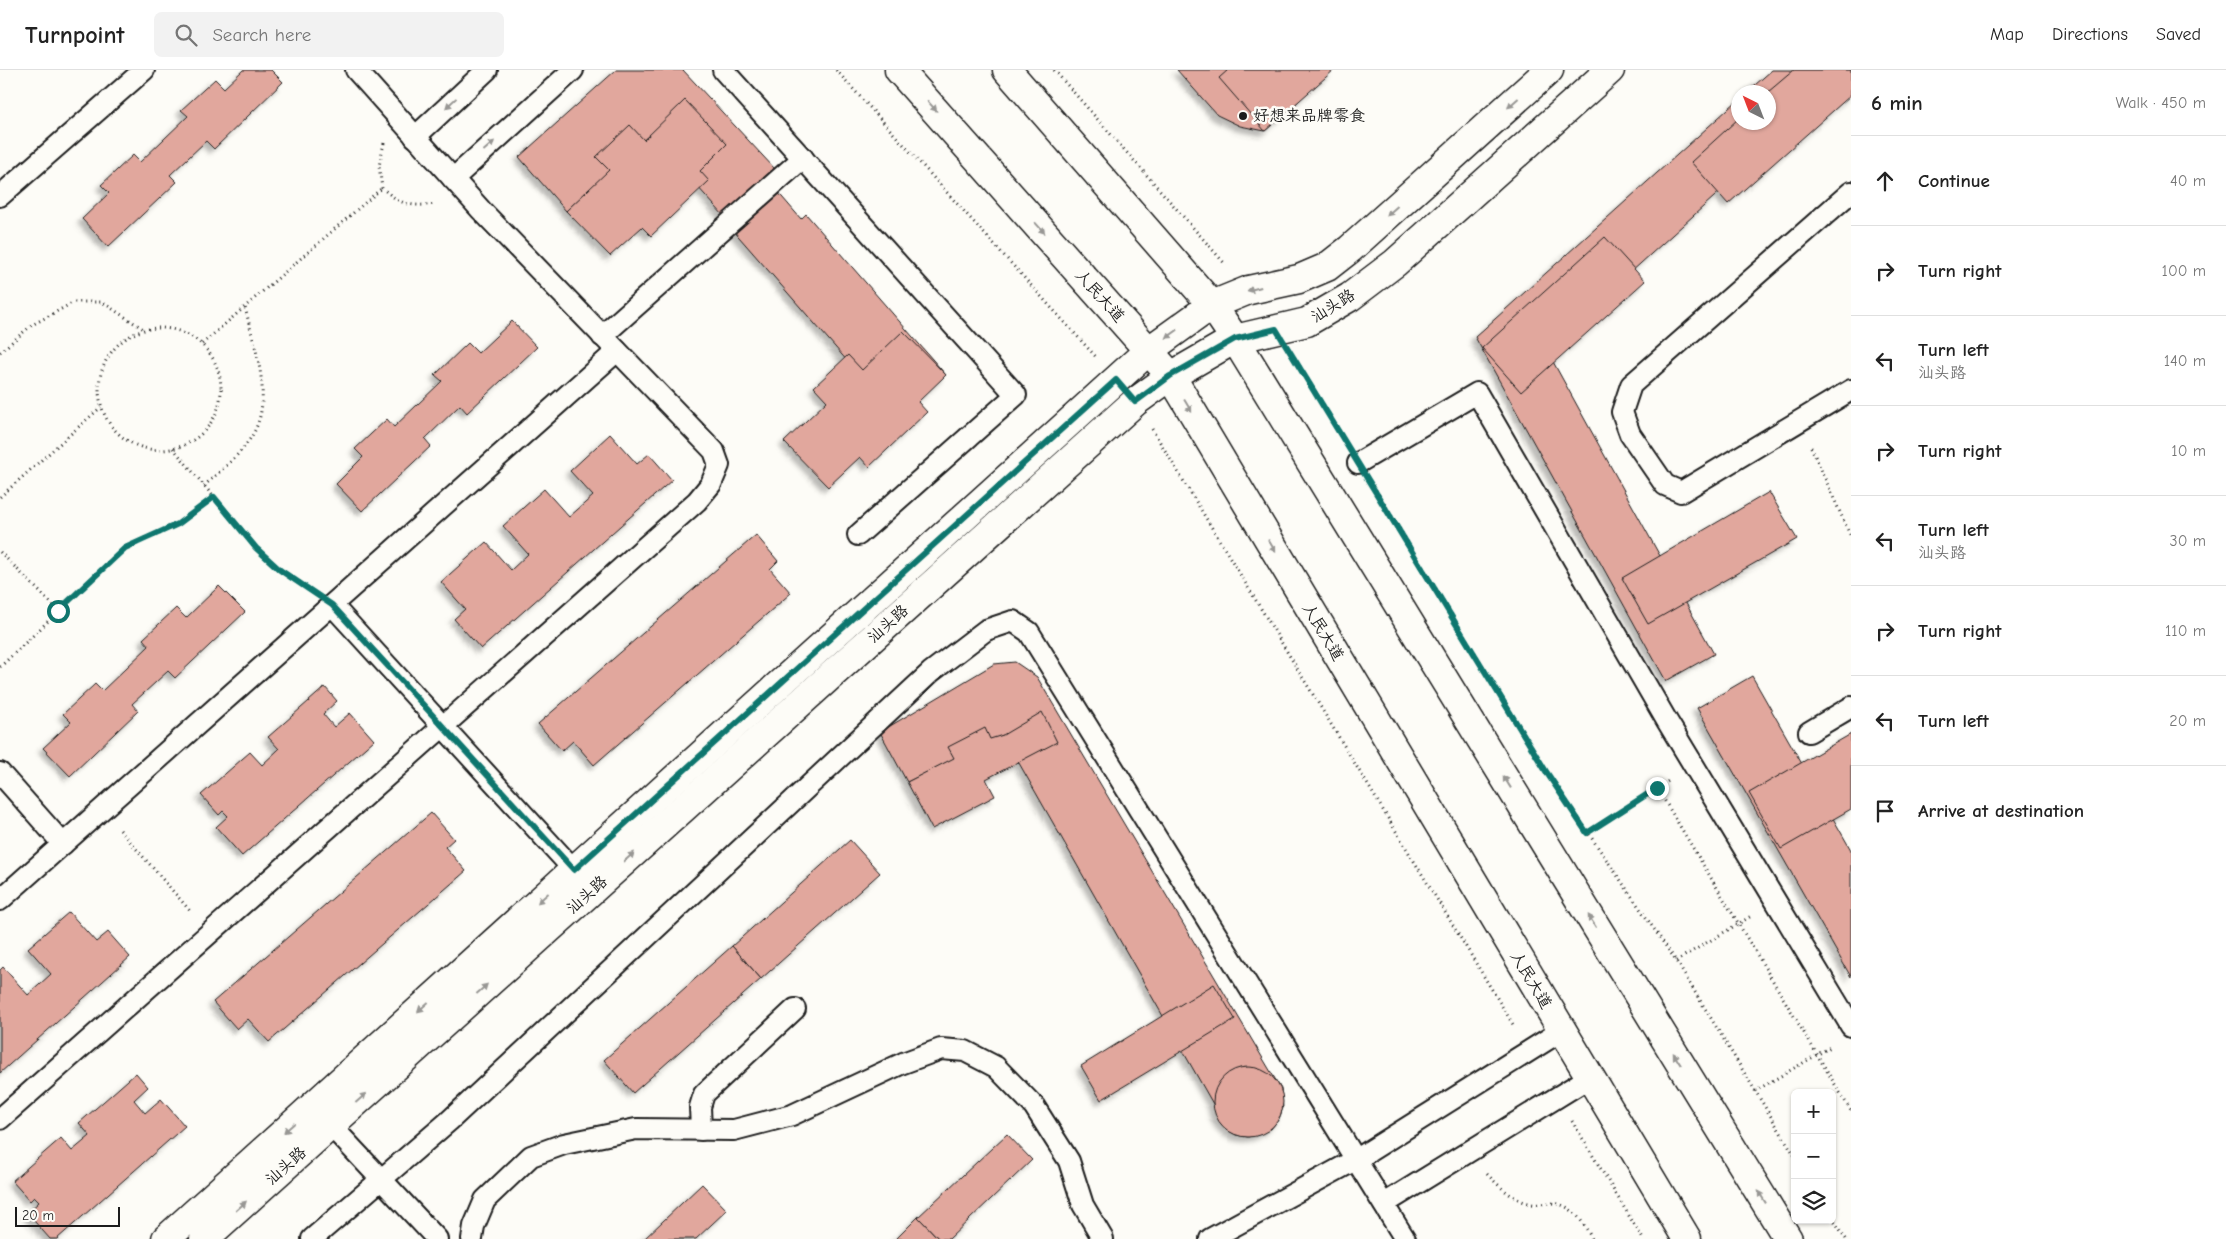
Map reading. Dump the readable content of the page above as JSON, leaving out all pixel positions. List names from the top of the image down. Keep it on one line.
{"streets":{"street":["人民大道","汕头路"]},"crossings":[["人民大道","汕头路"]],"places":["好想来品牌零食"],"scale_bar":"20 m","north":"top left","page":{"header":"Turnpoint","search":"Search here","nav":["Map","Directions","Saved"],"heading":["6 min","Walk · 450 m"],"list":[["Continue","40 m"],["Turn right","100 m"],["Turn left","汕头路","140 m"],["Turn right","10 m"],["Turn left","汕头路","30 m"],["Turn right","110 m"],["Turn left","20 m"],"Arrive at destination"],"map_buttons":["+","−"],"scale":"20 m"}}
